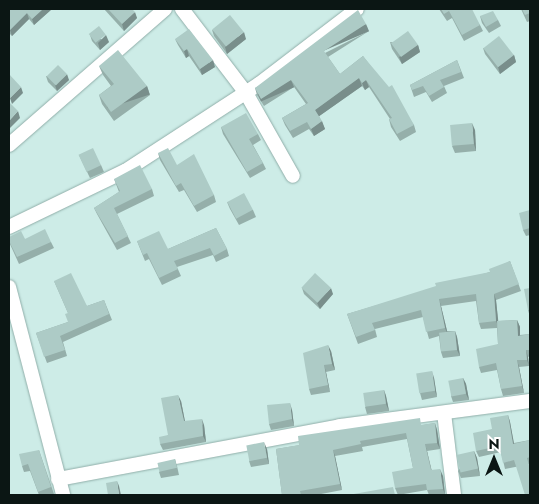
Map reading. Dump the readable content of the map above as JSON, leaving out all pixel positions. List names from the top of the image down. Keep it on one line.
{"north":"top"}
